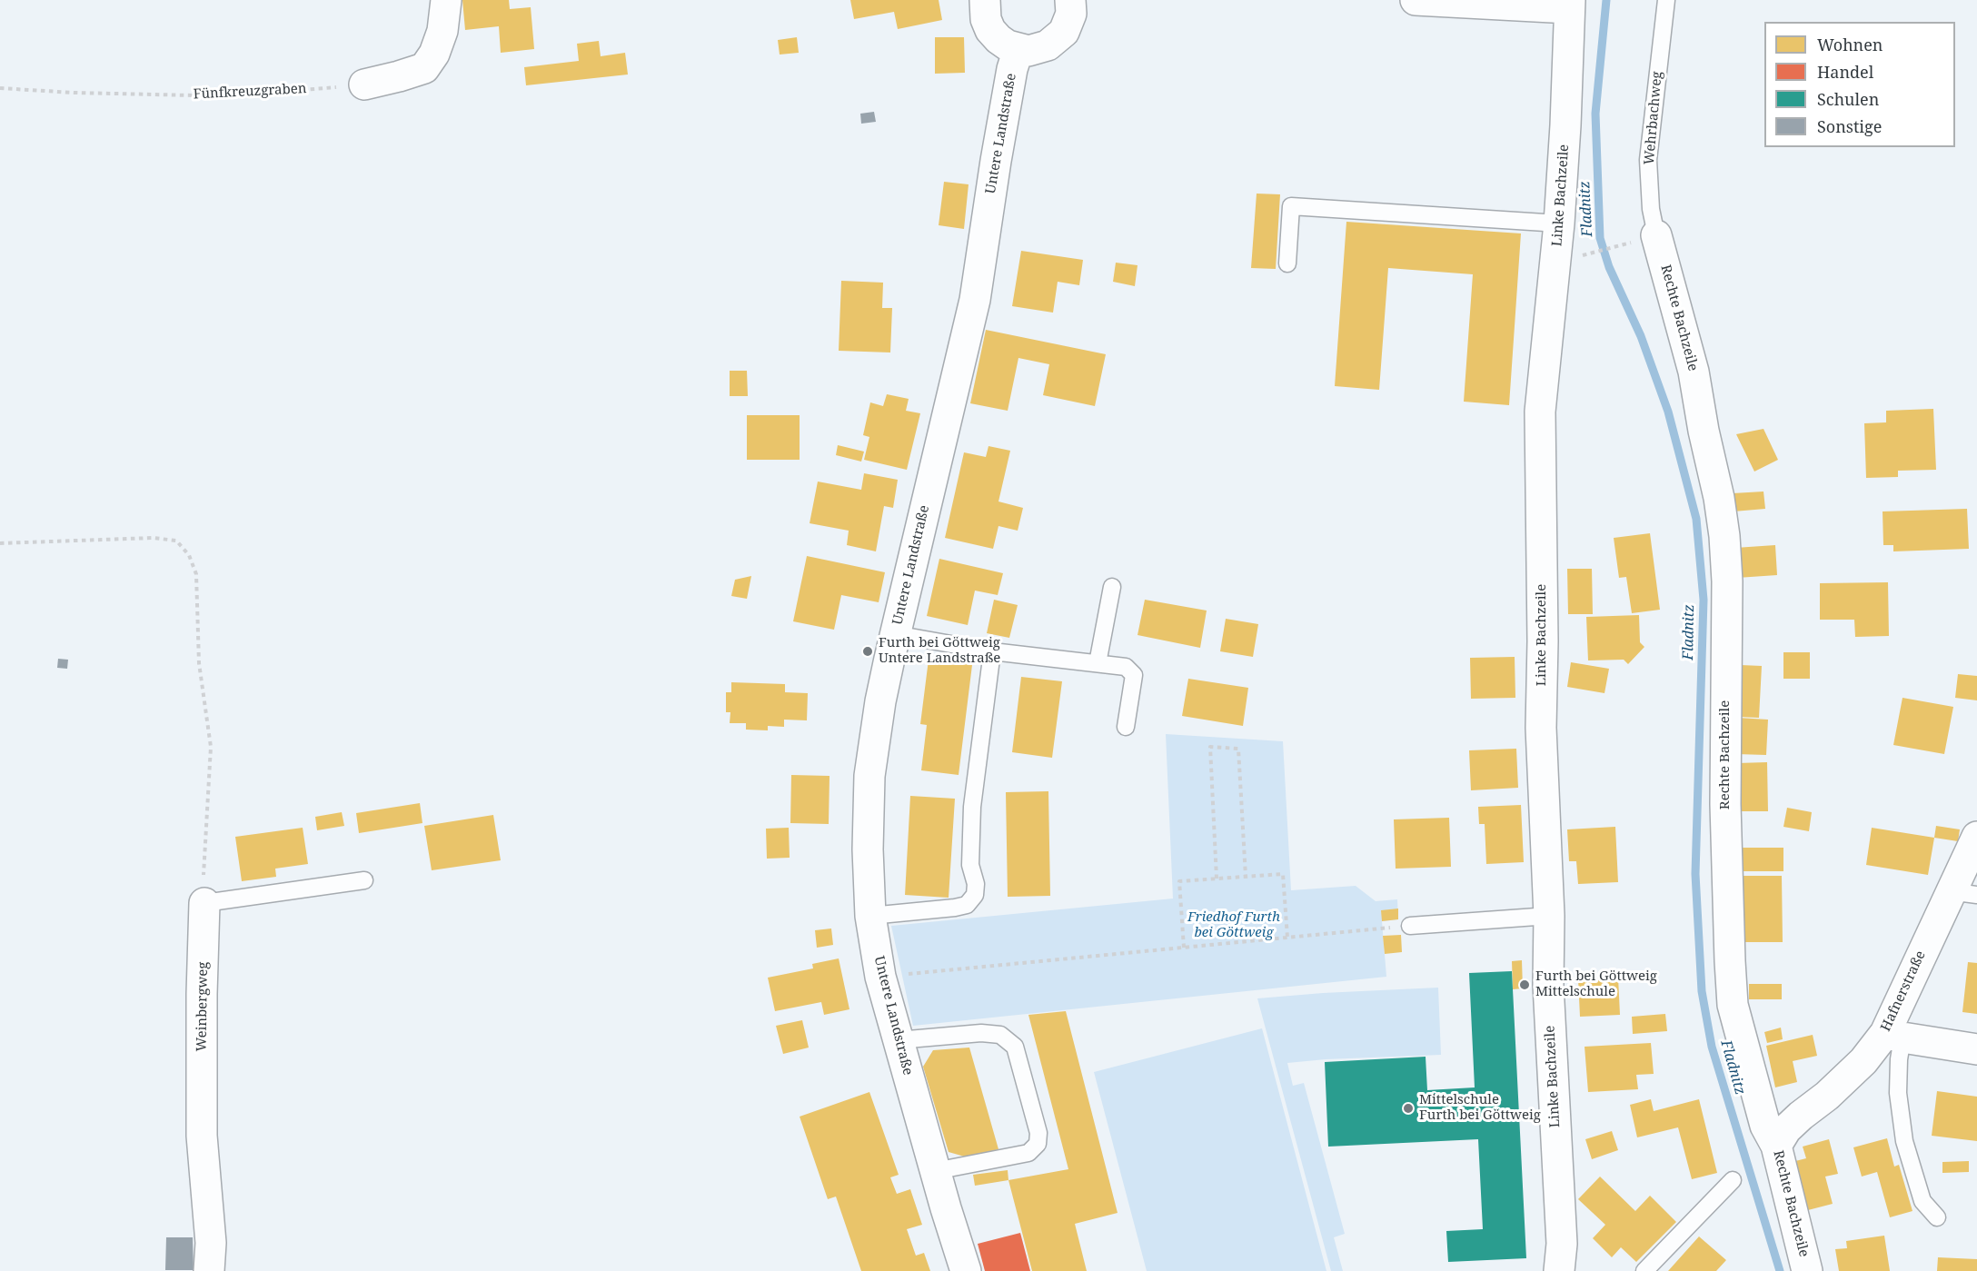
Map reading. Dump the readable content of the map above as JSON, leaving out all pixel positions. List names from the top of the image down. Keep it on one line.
{"streets":{"street":["Untere Landstraße","Linke Bachzeile","Rechte Bachzeile","Hafnerstraße","Weinbergweg"],"lane":["Wehrbachweg"],"path":["Fünfkreuzgraben"]},"crossings":[["Wehrbachweg","Rechte Bachzeile"],["Rechte Bachzeile","Hafnerstraße"]],"water":["Fladnitz"],"parks":["Friedhof Furth bei Göttweig"],"places":["Furth bei Göttweig Untere Landstraße","Furth bei Göttweig Mittelschule","Mittelschule Furth bei Göttweig"],"legend":["Wohnen","Handel","Schulen","Sonstige"]}
